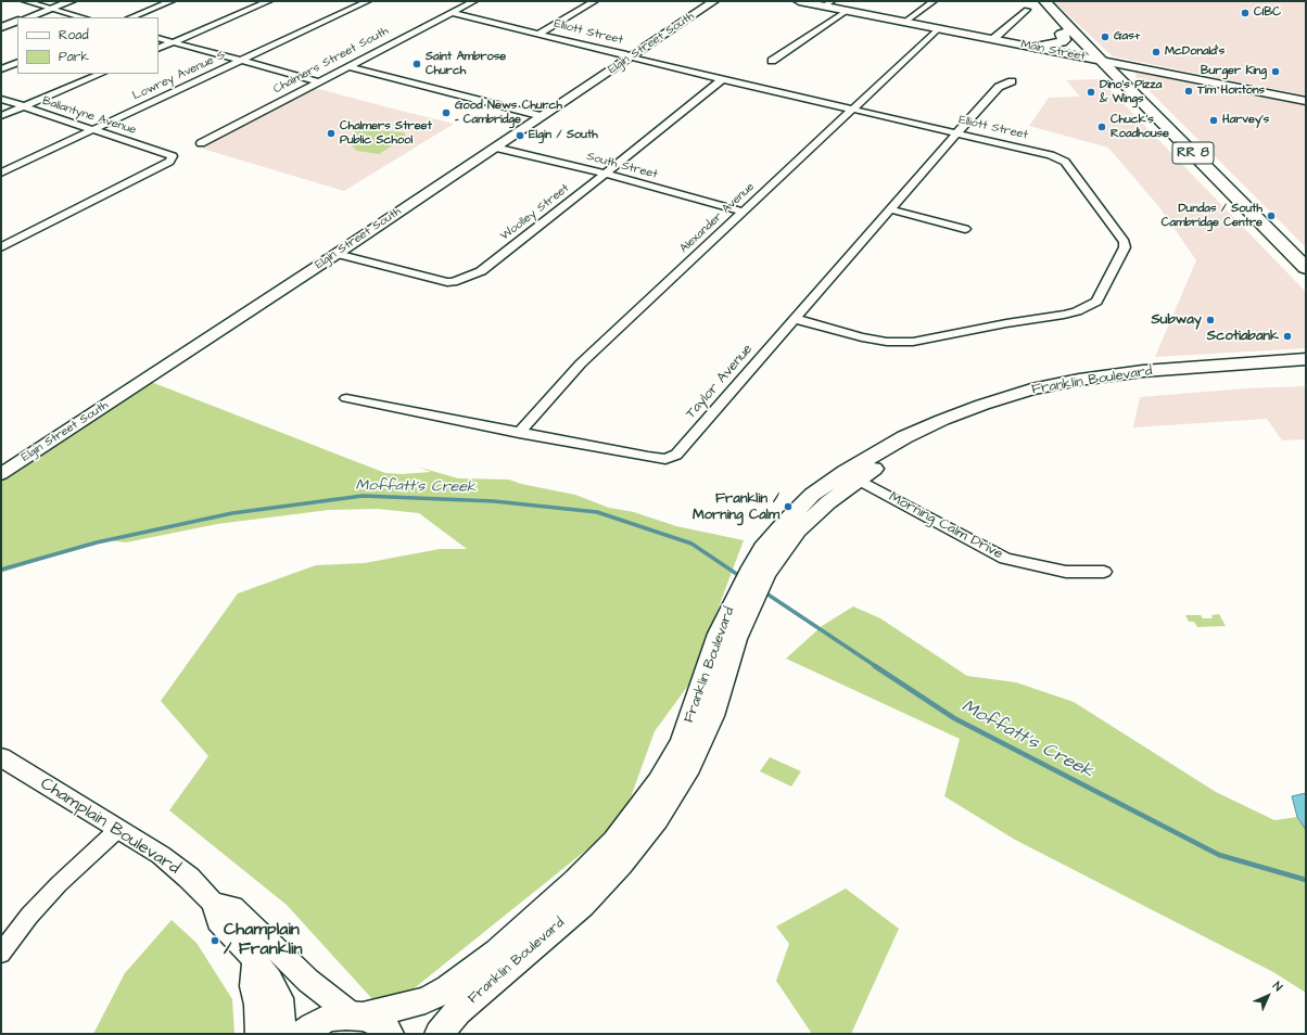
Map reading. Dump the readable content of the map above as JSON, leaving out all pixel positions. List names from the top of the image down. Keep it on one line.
{"streets":{"main road":["Main Street","RR 8","Franklin Boulevard"],"street":["Elliott Street","Elgin Street South","Chalmers Street South","Lowrey Avenue S","Ballantyne Avenue","South Street","Woolley Street","Alexander Avenue","Taylor Avenue","Morning Calm Drive","Champlain Boulevard"]},"crossings":[["Elliott Street","Elgin Street South"],["Elliott Street","Chalmers Street South"],["Elliott Street","Woolley Street"],["Elliott Street","Alexander Avenue"],["Elliott Street","Taylor Avenue"],["Elgin Street South","South Street"],["Elgin Street South","Woolley Street"],["Main Street","RR 8"],["Main Street","Alexander Avenue"],["Lowrey Avenue S","Ballantyne Avenue"],["South Street","Woolley Street"],["South Street","Alexander Avenue"],["Alexander Avenue","Taylor Avenue"],["Franklin Boulevard","Morning Calm Drive"]],"water":["Moffatt's Creek"],"places":["CIBC","Gas+","McDonald's","Saint Ambrose Church","Burger King","Tim Hortons","Dino's Pizza & Wings","Good News Church - Cambridge","Harvey's","Chuck's Roadhouse","Chalmers Street Public School","Elgin / South","Dundas / South Cambridge Centre","Subway","Scotiabank","Franklin / Morning Calm","Champlain / Franklin"],"legend":["Road","Park"],"north":"top right"}
